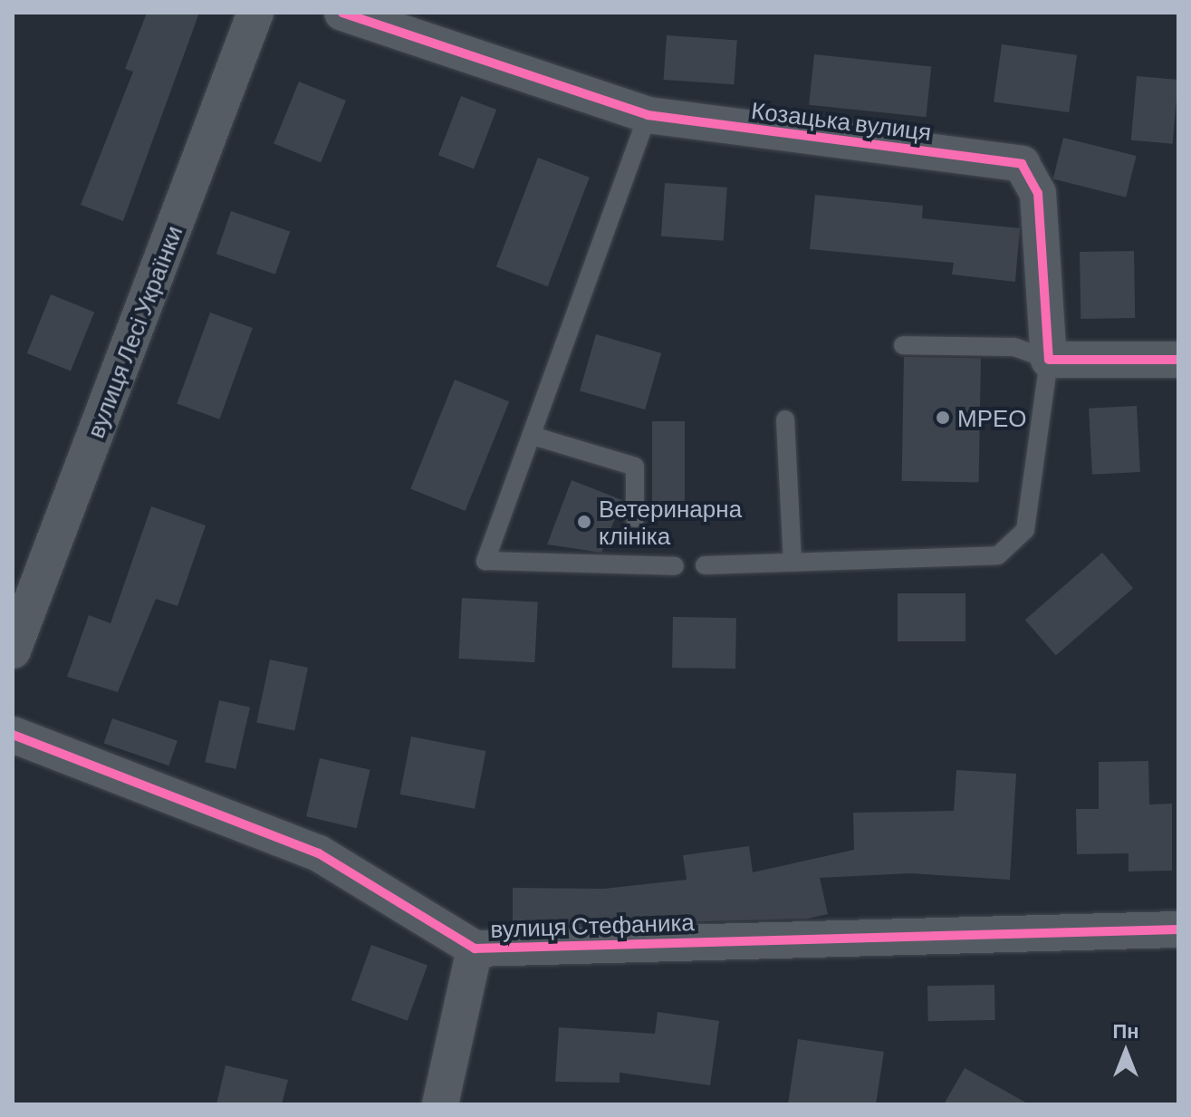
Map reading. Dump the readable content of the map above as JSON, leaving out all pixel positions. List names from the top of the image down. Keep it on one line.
{"streets":{"street":["Козацька вулиця","вулиця Лесі Українки","вулиця Стефаника"]},"places":["МРЕО","Ветеринарна клініка"],"north":"top"}
